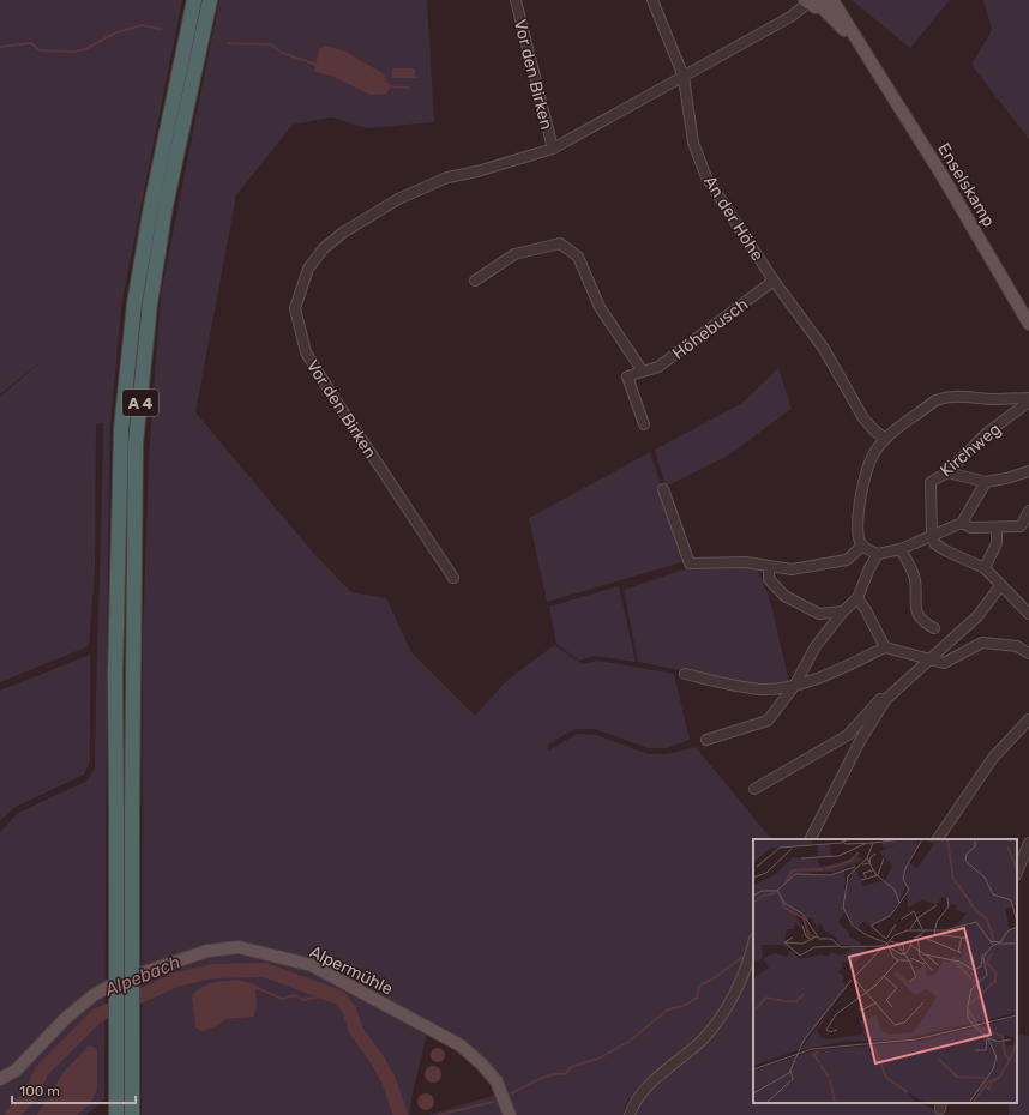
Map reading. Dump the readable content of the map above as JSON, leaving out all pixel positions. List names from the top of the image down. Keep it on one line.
{"streets":{"highway":["A 4"],"main road":["Enselskamp","Alpermühle"],"street":["Vor den Birken","An der Höhe","Höhebusch","Kirchweg"]},"crossings":[["Vor den Birken","An der Höhe"],["An der Höhe","Höhebusch"]],"water":["Alpebach"],"scale_bar":"100 m"}
